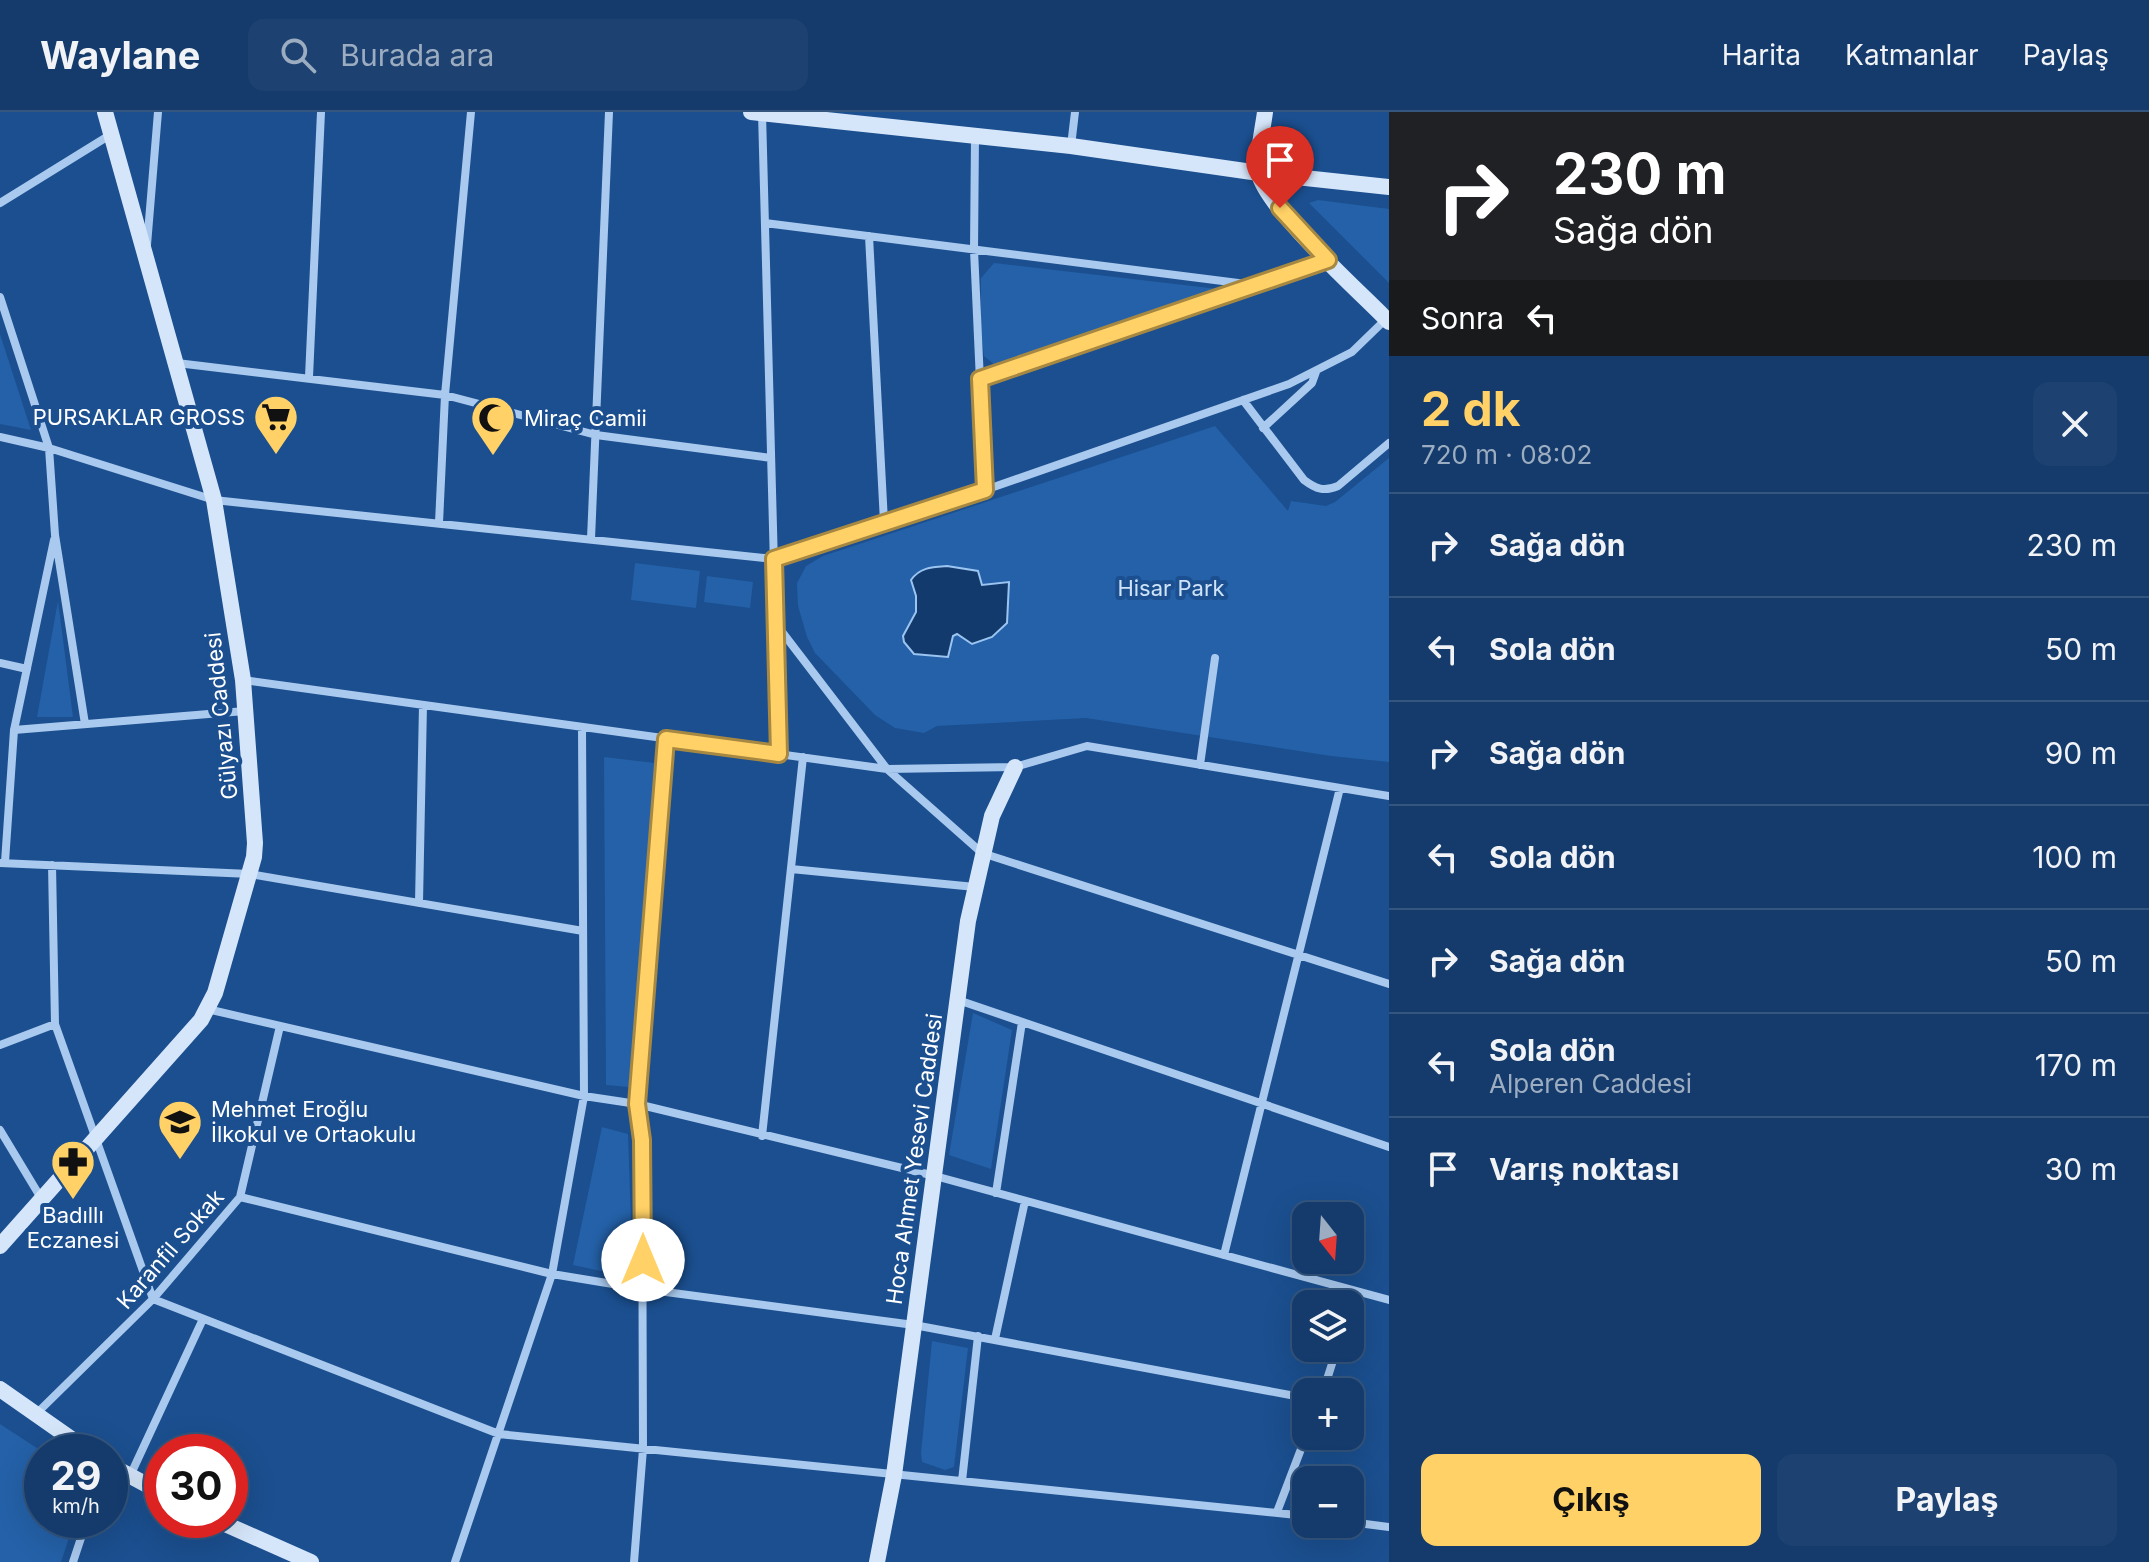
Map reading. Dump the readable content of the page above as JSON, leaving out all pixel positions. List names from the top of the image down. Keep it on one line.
{"streets":{"street":["Gülyazı Caddesi","Hoca Ahmet Yesevi Caddesi","Karanfil Sokak"]},"parks":["Hisar Park"],"places":{"supermarket":["PURSAKLAR GROSS"],"mosque":["Miraç Camii"],"school or university":["Mehmet Eroğlu İlkokul ve Ortaokulu"],"pharmacy":["Badıllı Eczanesi"]},"north":"bottom","page":{"header":"Waylane","search":"Burada ara","nav":["Harita","Katmanlar","Paylaş"],"turn":["230 m","Sağa dön"],"then":"Sonra","heading":["2 dk","720 m · 08:02"],"list":[{"name":"Sağa dön","value":"230 m"},{"name":"Sola dön","value":"50 m"},{"name":"Sağa dön","value":"90 m"},{"name":"Sola dön","value":"100 m"},{"name":"Sağa dön","value":"50 m"},{"name":"Sola dön","note":"Alperen Caddesi","value":"170 m"},{"name":"Varış noktası","value":"30 m"}],"map_buttons":["+","−"],"speed":"29 km/h","limit":"30","buttons":["Çıkış","Paylaş"]}}
